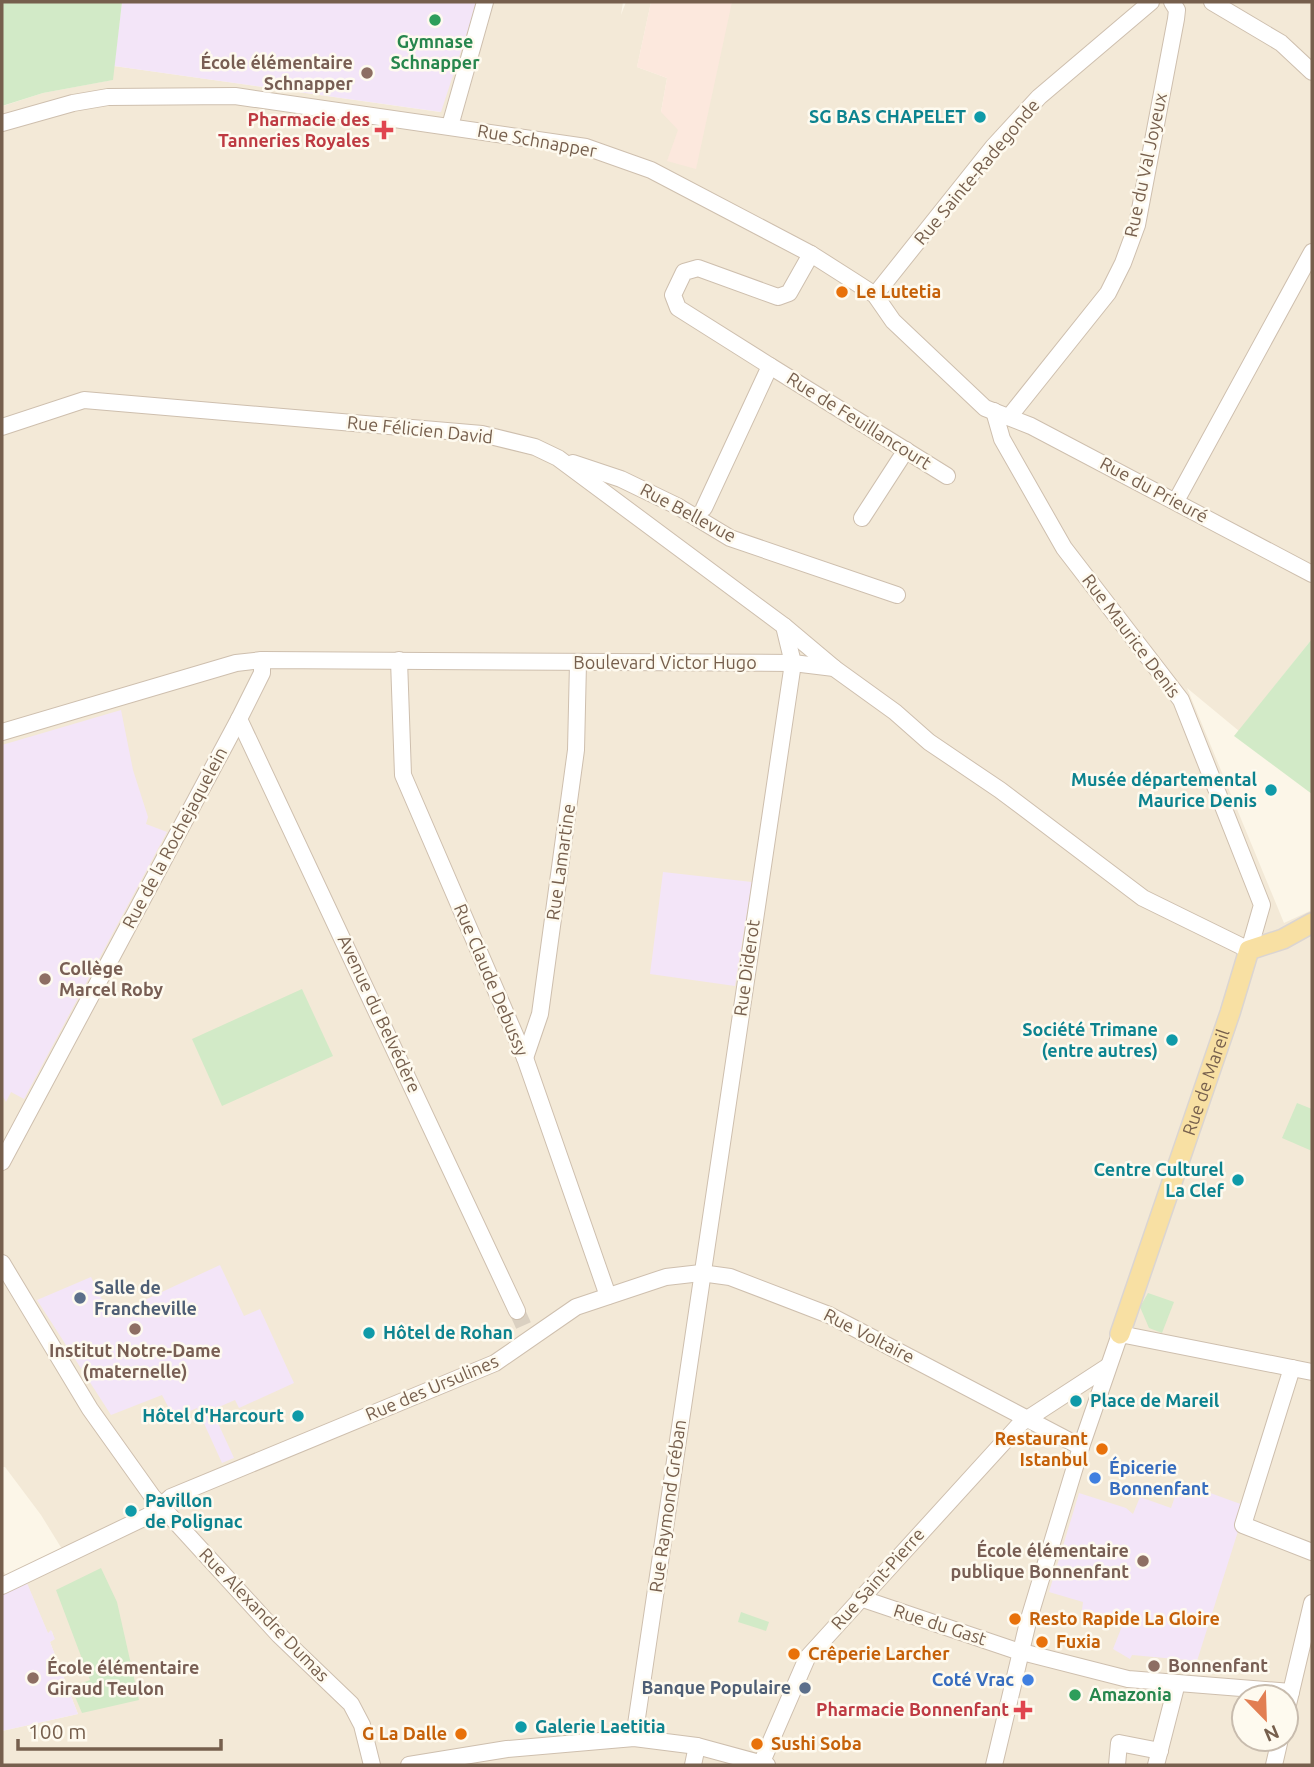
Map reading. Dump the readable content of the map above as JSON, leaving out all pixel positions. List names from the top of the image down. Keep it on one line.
{"streets":{"main road":["Rue de Mareil"],"street":["Rue Schnapper","Rue du Val Joyeux","Rue Sainte-Radegonde","Rue de Feuillancourt","Rue Félicien David","Rue du Prieuré","Rue Bellevue","Rue Maurice Denis","Boulevard Victor Hugo","Rue de la Rochejaquelein","Rue Lamartine","Rue Diderot","Rue Claude Debussy","Avenue du Belvédère","Rue Voltaire","Rue des Ursulines","Rue Raymond Gréban","Rue Saint-Pierre","Rue Alexandre Dumas","Rue du Gast"]},"crossings":[["Rue Schnapper","Rue du Val Joyeux"],["Rue Schnapper","Rue Sainte-Radegonde"],["Rue Schnapper","Rue de Feuillancourt"],["Rue Schnapper","Rue du Prieuré"],["Rue Schnapper","Rue Maurice Denis"],["Rue du Val Joyeux","Rue du Prieuré"],["Rue du Val Joyeux","Rue Maurice Denis"],["Rue Félicien David","Rue Bellevue"],["Rue Félicien David","Boulevard Victor Hugo"],["Rue du Prieuré","Rue Maurice Denis"],["Rue Maurice Denis","Boulevard Victor Hugo"],["Rue Maurice Denis","Rue de Mareil"],["Boulevard Victor Hugo","Rue de la Rochejaquelein"],["Boulevard Victor Hugo","Rue Lamartine"],["Boulevard Victor Hugo","Rue Diderot"],["Boulevard Victor Hugo","Rue Claude Debussy"],["Boulevard Victor Hugo","Rue de Mareil"],["Rue de la Rochejaquelein","Avenue du Belvédère"],["Rue Lamartine","Rue Claude Debussy"],["Rue Diderot","Rue Voltaire"],["Rue Diderot","Rue des Ursulines"],["Rue Diderot","Rue Raymond Gréban"],["Rue Claude Debussy","Rue des Ursulines"],["Rue Voltaire","Rue des Ursulines"],["Rue Voltaire","Rue Raymond Gréban"],["Rue Voltaire","Rue Saint-Pierre"],["Rue des Ursulines","Rue Raymond Gréban"],["Rue des Ursulines","Rue Alexandre Dumas"],["Rue Saint-Pierre","Rue du Gast"]],"places":{"other":["Gymnase Schnapper","École élémentaire Schnapper","SG BAS CHAPELET","Le Lutetia","Musée départemental Maurice Denis","Collège Marcel Roby","Société Trimane (entre autres)","Centre Culturel La Clef","Salle de Francheville","Institut Notre-Dame (maternelle)","Hôtel de Rohan","Place de Mareil","Hôtel d'Harcourt","Restaurant Istanbul","Épicerie Bonnenfant","Pavillon de Polignac","École élémentaire publique Bonnenfant","Resto Rapide La Gloire","Fuxia","Crêperie Larcher","Bonnenfant","École élémentaire Giraud Teulon","Coté Vrac","Banque Populaire","Amazonia","Galerie Laetitia","G La Dalle","Sushi Soba"],"health":["Pharmacie des Tanneries Royales","Pharmacie Bonnenfant"]},"scale_bar":"100 m","north":"bottom right"}
